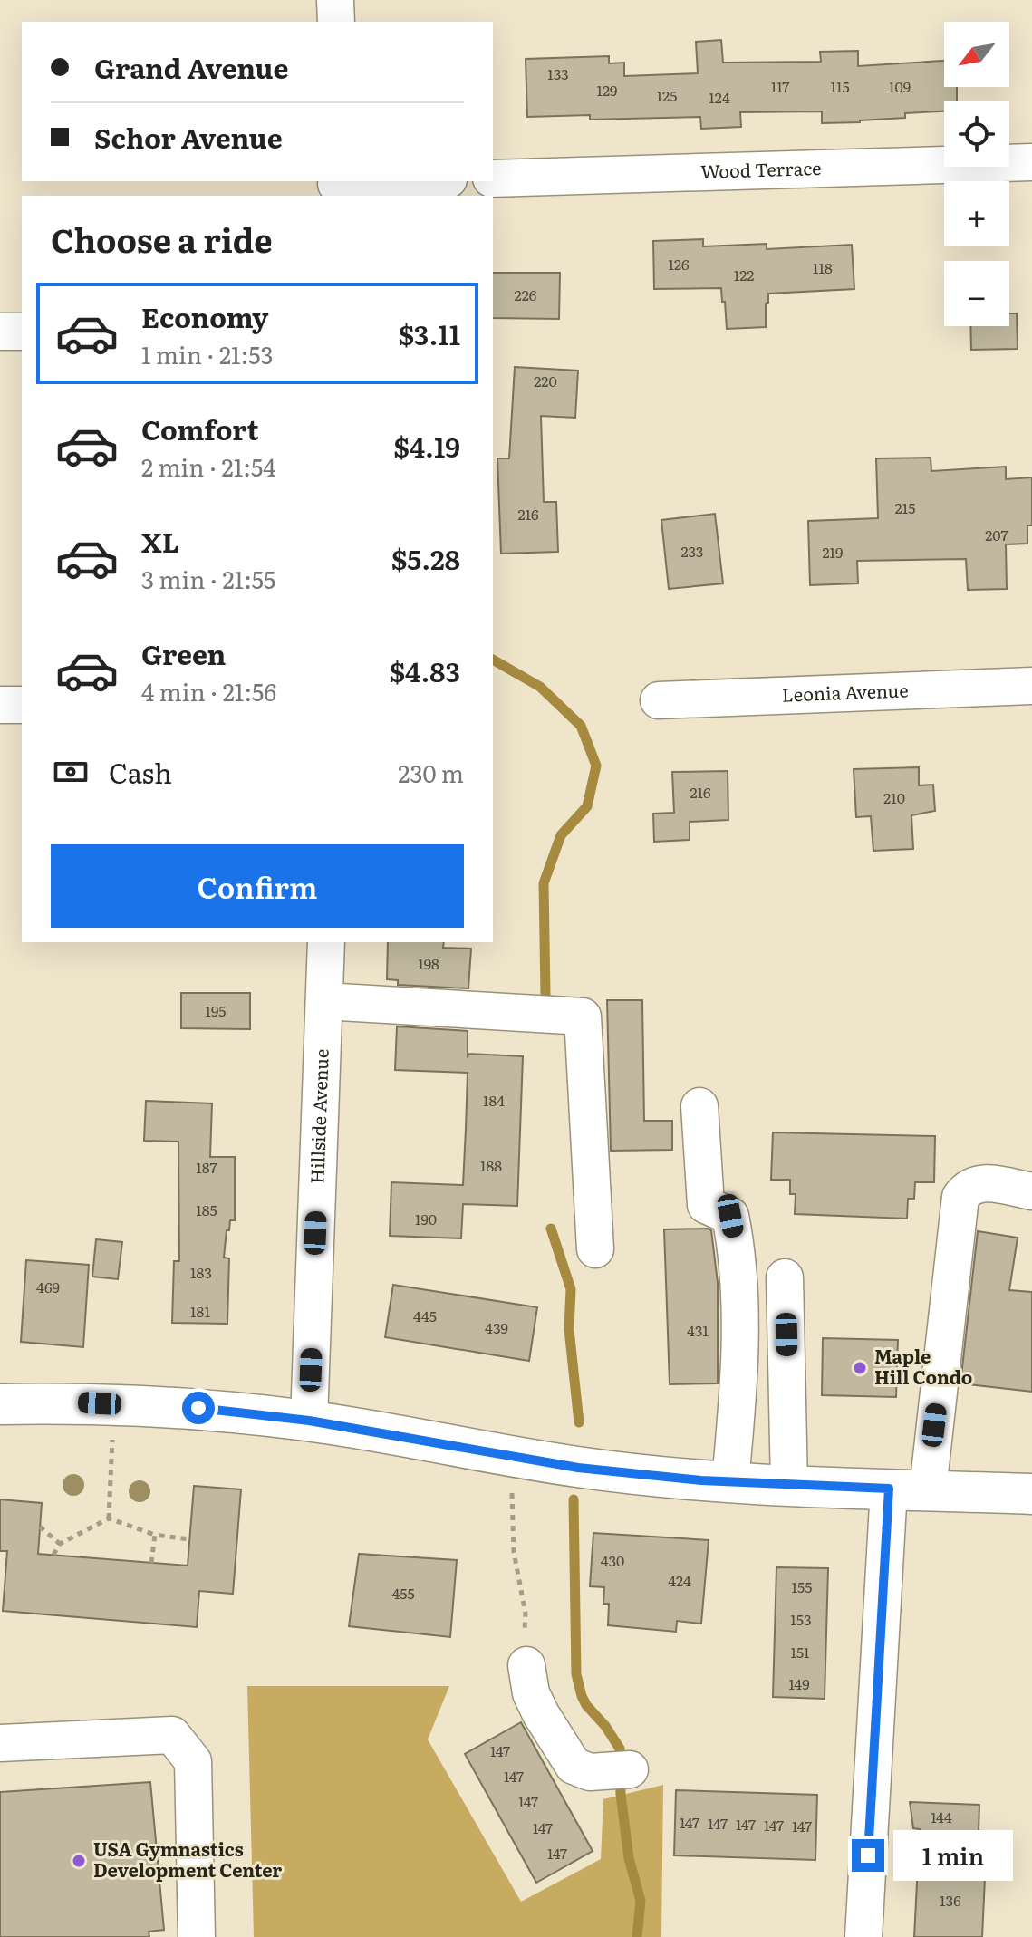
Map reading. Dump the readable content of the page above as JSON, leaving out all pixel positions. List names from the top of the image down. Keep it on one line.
{"streets":{"street":["Wood Terrace","Leonia Avenue","Hillside Avenue"]},"places":["Maple Hill Condo","USA Gymnastics Development Center"],"house_numbers":["133","117","115","109","129","125","124","126","118","122","226","220","215","216","207","233","219","216","210","198","195","184","188","187","185","190","183","469","181","445","439","431","430","424","155","455","153","151","149","147","147","147","144","147","147","147","147","147","147","147","136"],"north":"bottom left","page":{"map_buttons":["+","−"],"banner":["Grand Avenue","Schor Avenue"],"heading":"Choose a ride","list":[{"name":"Economy","note":"1 min · 21:53","value":"$3.11"},{"name":"Comfort","note":"2 min · 21:54","value":"$4.19"},{"name":"XL","note":"3 min · 21:55","value":"$5.28"},{"name":"Green","note":"4 min · 21:56","value":"$4.83"}],"pay":["Cash","230 m"],"buttons":"Confirm","bubble":"1 min"}}
